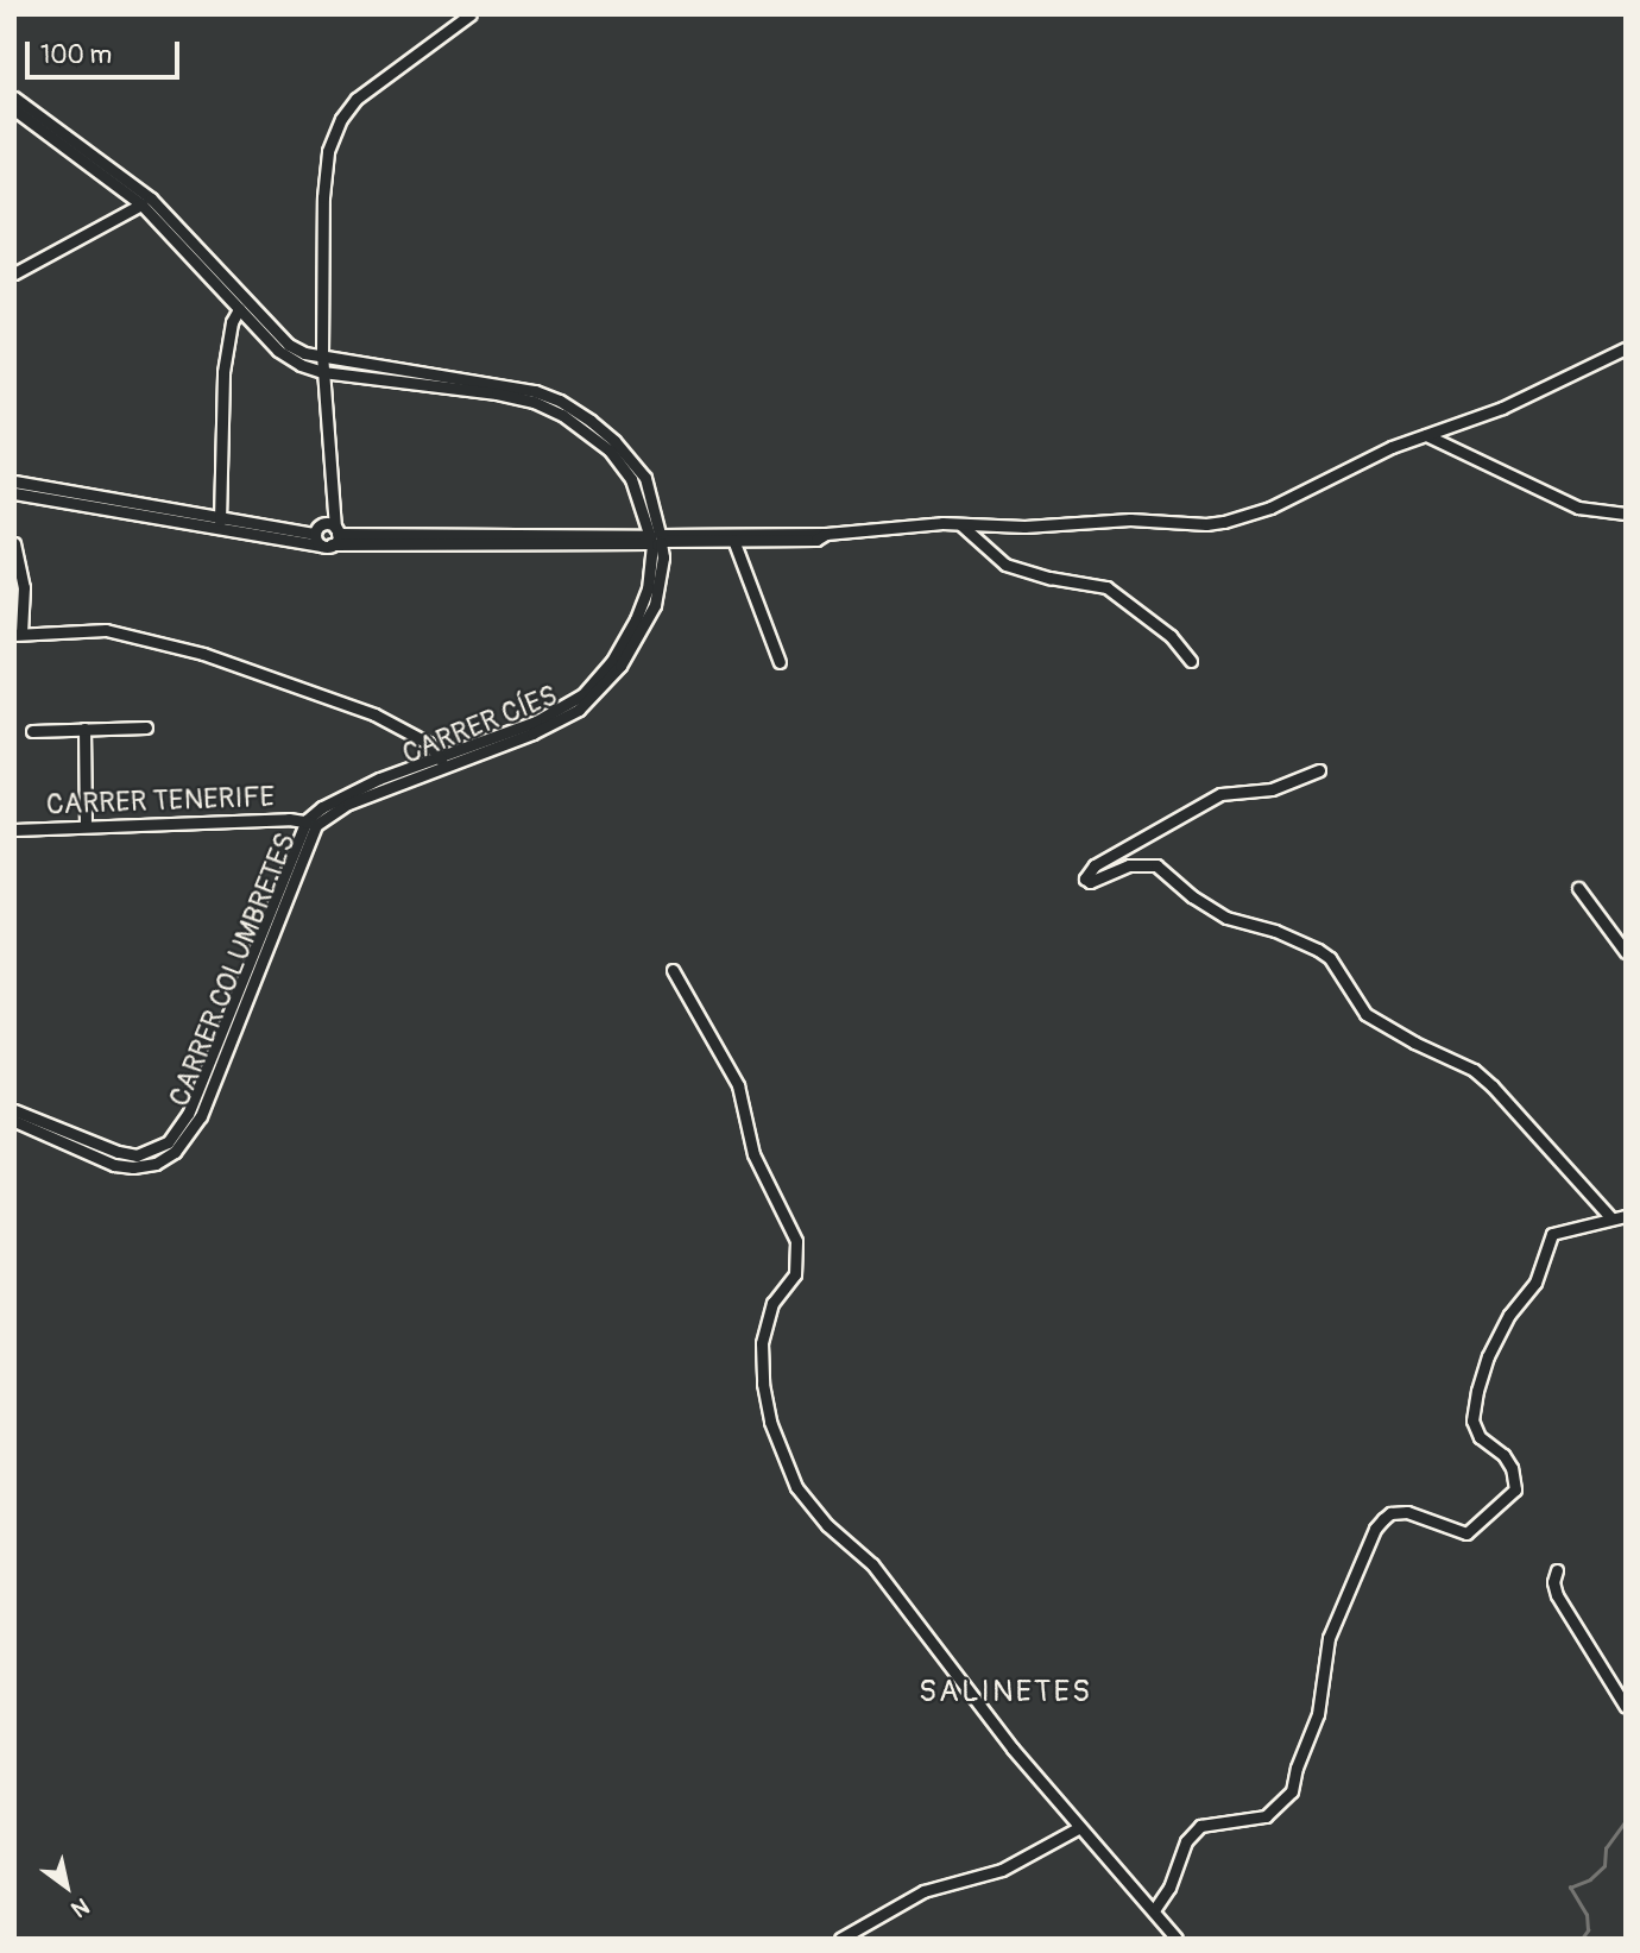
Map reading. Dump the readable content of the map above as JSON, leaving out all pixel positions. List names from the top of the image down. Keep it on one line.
{"streets":{"street":["CARRER CÍES","CARRER TENERIFE","CARRER COLUMBRETES"]},"crossings":[["CARRER CÍES","CARRER TENERIFE"],["CARRER CÍES","CARRER COLUMBRETES"],["CARRER TENERIFE","CARRER COLUMBRETES"]],"districts":["SALINETES"],"scale_bar":"100 m","north":"bottom right"}
